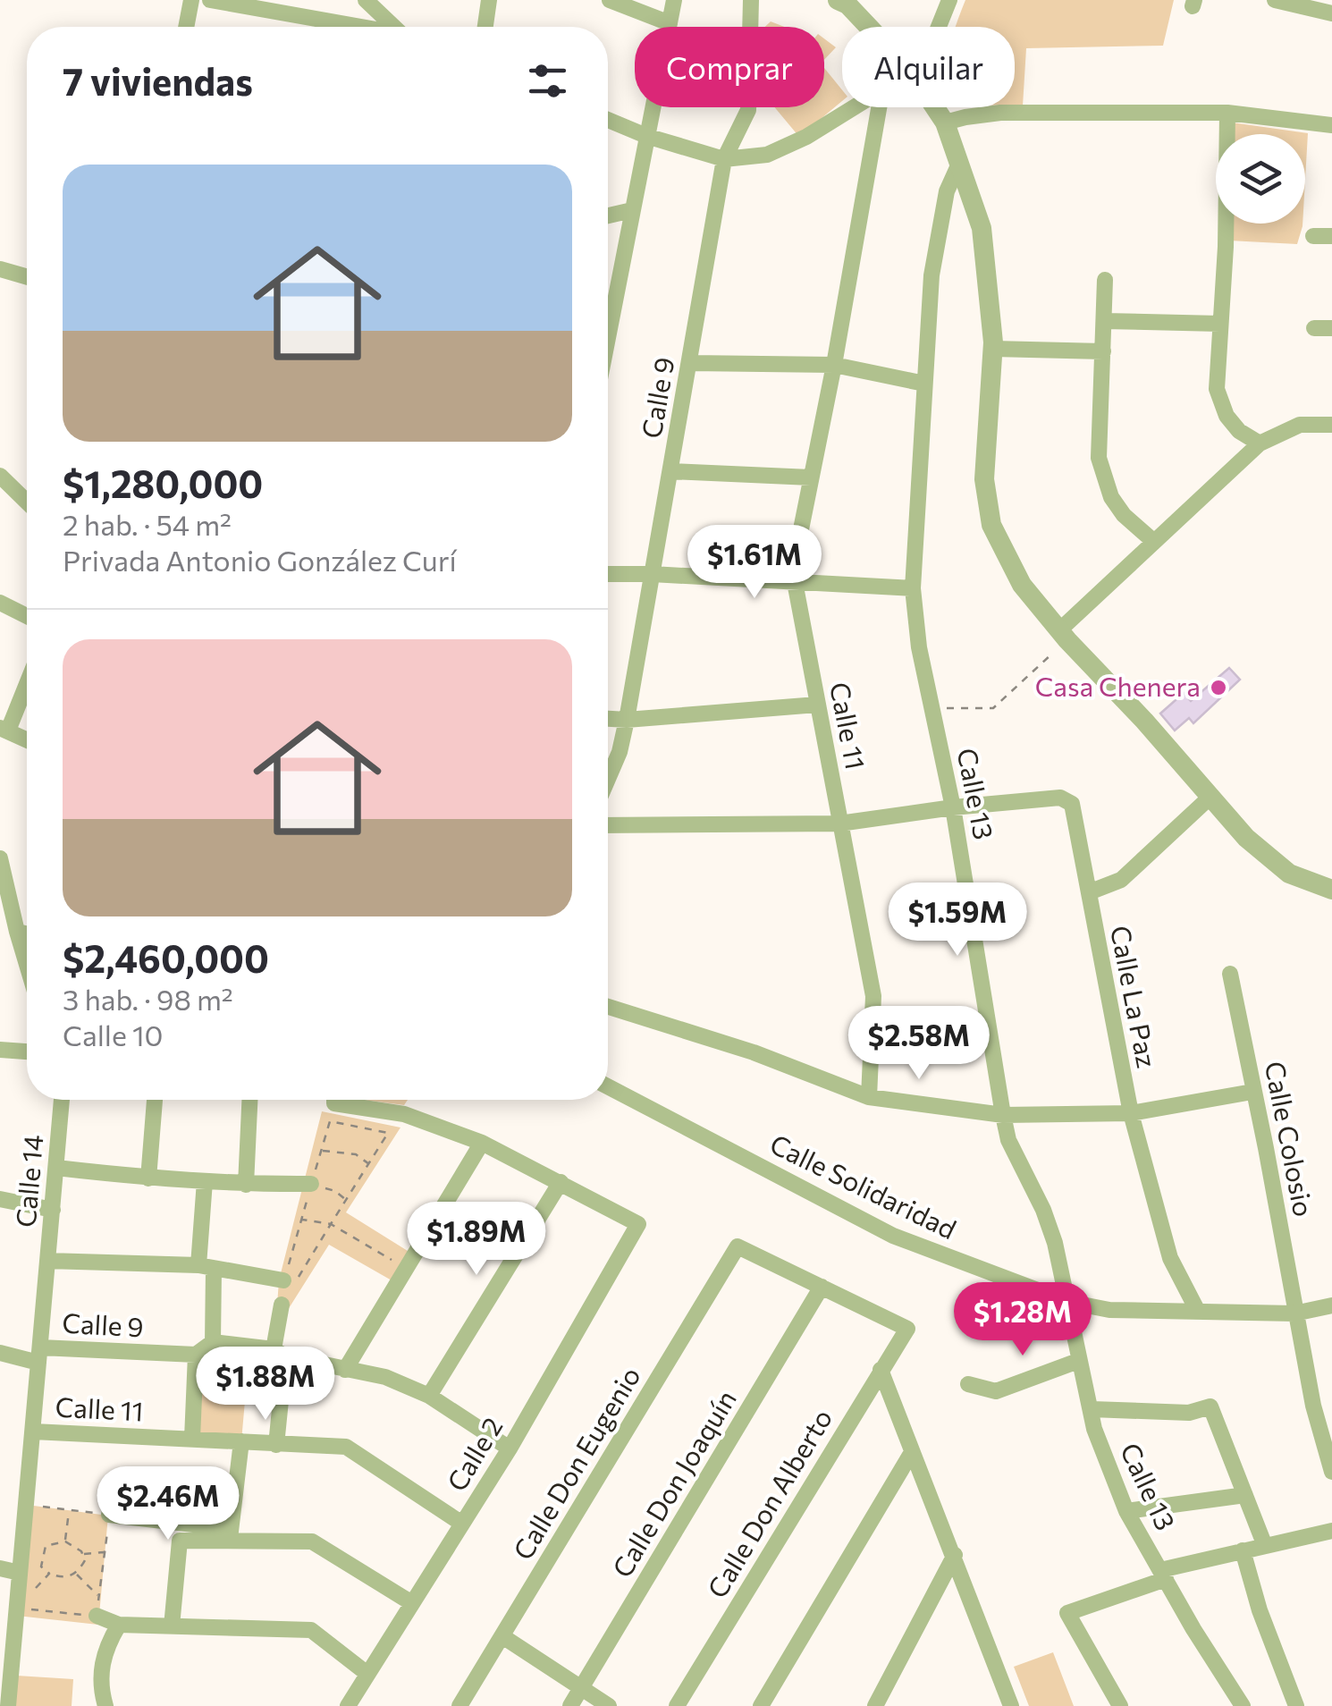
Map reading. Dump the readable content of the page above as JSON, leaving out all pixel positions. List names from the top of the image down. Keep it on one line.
{"streets":{"street":["Calle 9","Calle 11","Calle 13","Calle La Paz","Calle Colosio","Calle 14","Calle Solidaridad","Calle 2","Calle Don Eugenio","Calle Don Joaquín","Calle Don Alberto"]},"crossings":[["Calle 9","Calle 14"],["Calle 11","Calle 14"],["Calle 11","Calle 2"],["Calle 13","Calle La Paz"],["Calle 13","Calle Solidaridad"],["Calle La Paz","Calle Solidaridad"],["Calle Colosio","Calle Solidaridad"],["Calle Don Eugenio","Calle Don Joaquín"],["Calle Don Eugenio","Calle Don Alberto"],["Calle Don Joaquín","Calle Don Alberto"]],"places":["Casa Chenera"],"page":{"chip":["Comprar","Alquilar"],"heading":"7 viviendas","list":[{"name":"$1,280,000","note":"2 hab. · 54 m² · Privada Antonio González Curí"},{"name":"$2,460,000","note":"3 hab. · 98 m² · Calle 10"}],"price":["$1.61M","$1.59M","$2.58M","$1.89M","$1.28M","$1.88M","$2.46M"]}}
